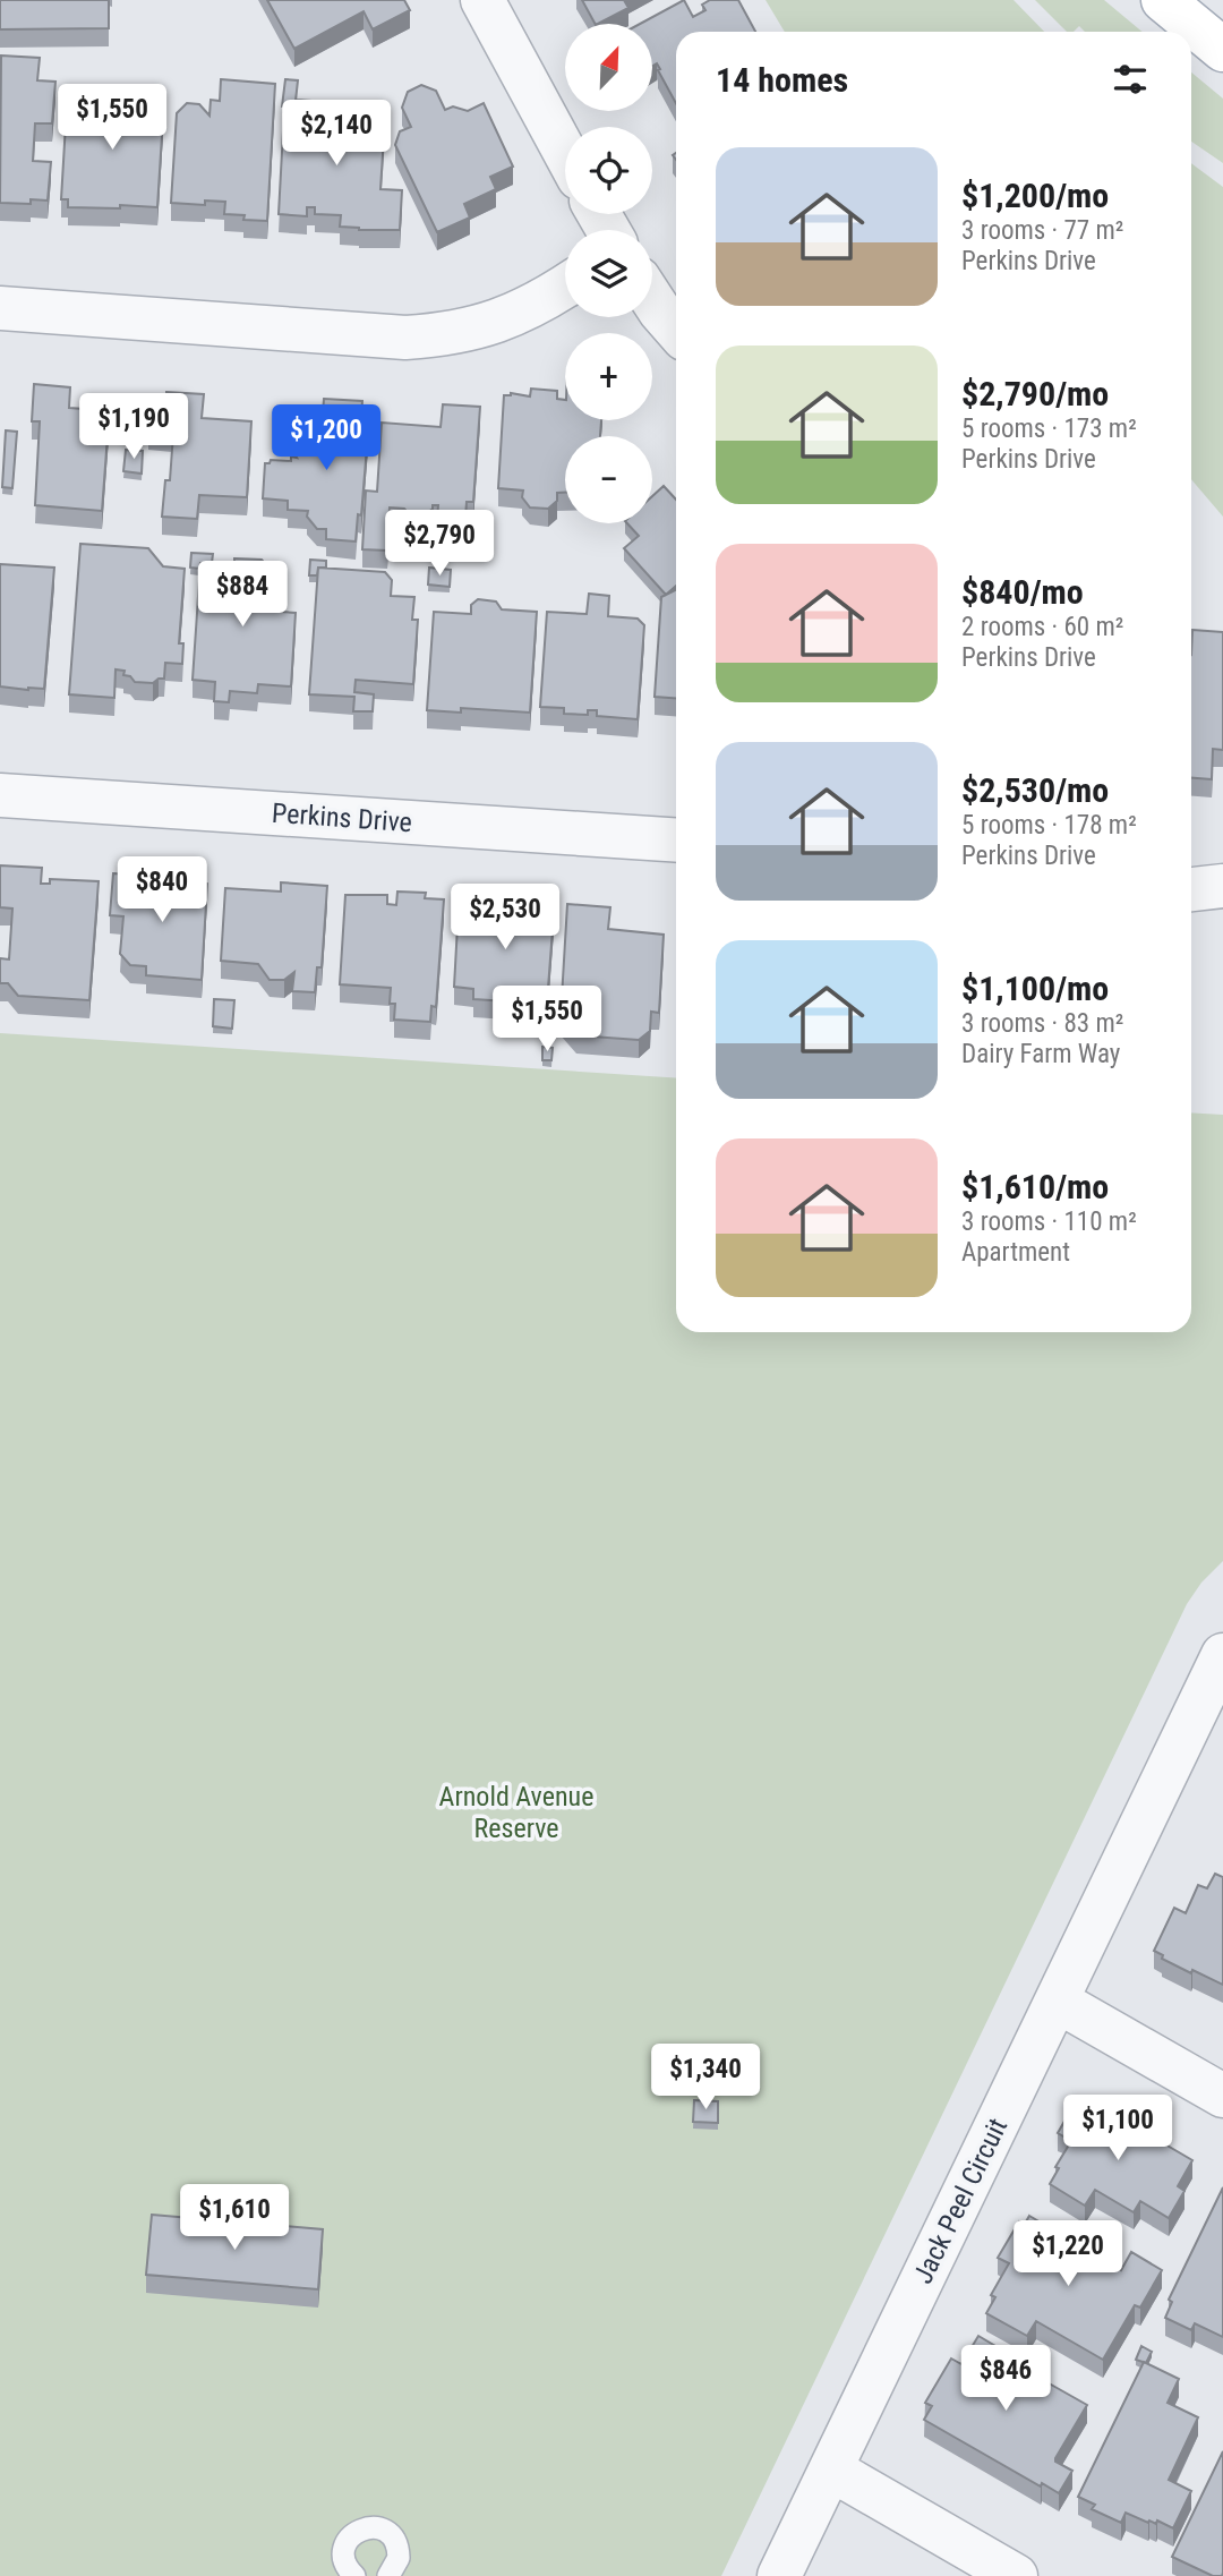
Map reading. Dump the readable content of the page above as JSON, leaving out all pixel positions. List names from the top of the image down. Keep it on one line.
{"streets":{"street":["Perkins Drive","Jack Peel Circuit"]},"parks":["Arnold Avenue Reserve"],"north":"top right","page":{"map_buttons":["+","−"],"heading":"14 homes","price":["$1,550","$2,140","$1,190","$1,200","$2,790","$884","$840","$2,530","$1,550","$1,340","$1,100","$1,610","$1,220","$846"],"list":[{"name":"$1,200/mo","note":"3 rooms · 77 m² · Perkins Drive"},{"name":"$2,790/mo","note":"5 rooms · 173 m² · Perkins Drive"},{"name":"$840/mo","note":"2 rooms · 60 m² · Perkins Drive"},{"name":"$2,530/mo","note":"5 rooms · 178 m² · Perkins Drive"},{"name":"$1,100/mo","note":"3 rooms · 83 m² · Dairy Farm Way"},{"name":"$1,610/mo","note":"3 rooms · 110 m² · Apartment"}]}}
